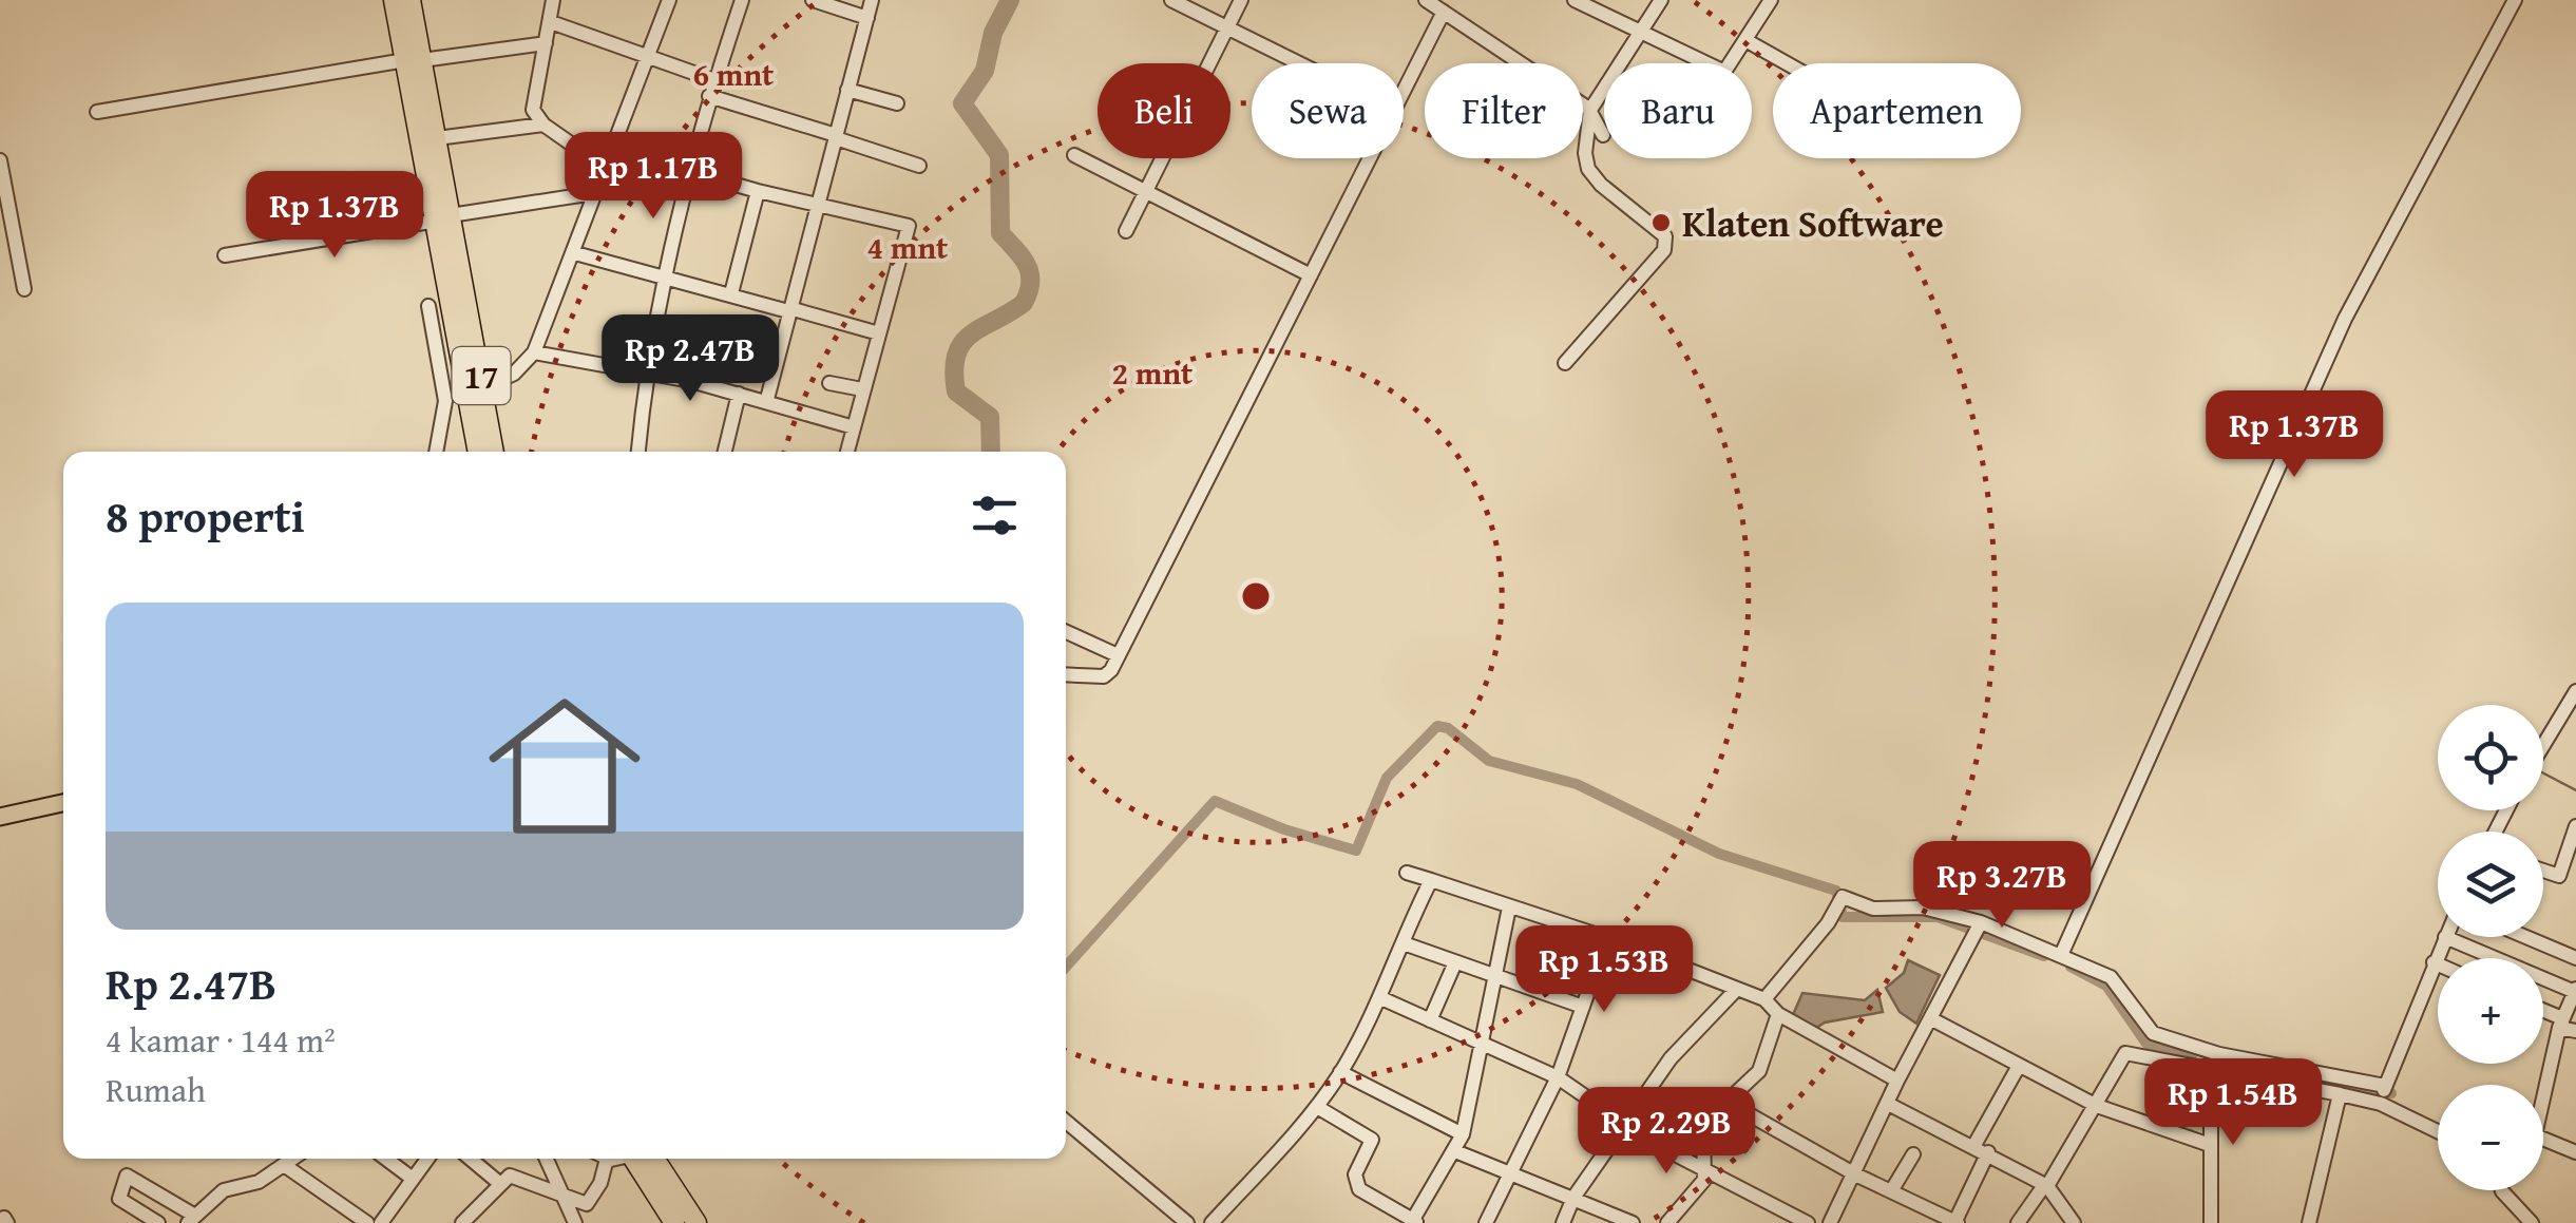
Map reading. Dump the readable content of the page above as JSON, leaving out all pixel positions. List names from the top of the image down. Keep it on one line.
{"streets":{"highway":["17"]},"places":["Klaten Software"],"page":{"chip":["Beli","Sewa","Filter","Baru","Apartemen"],"price":["Rp 1.17B","Rp 1.37B","Rp 2.47B","Rp 1.37B","Rp 3.27B","Rp 1.53B","Rp 1.54B","Rp 2.29B"],"heading":"8 properti","list":[{"name":"Rp 2.47B","note":"4 kamar · 144 m² · Rumah"}],"map_buttons":["+","−"]},"rings":["6 mnt","4 mnt","2 mnt"]}
